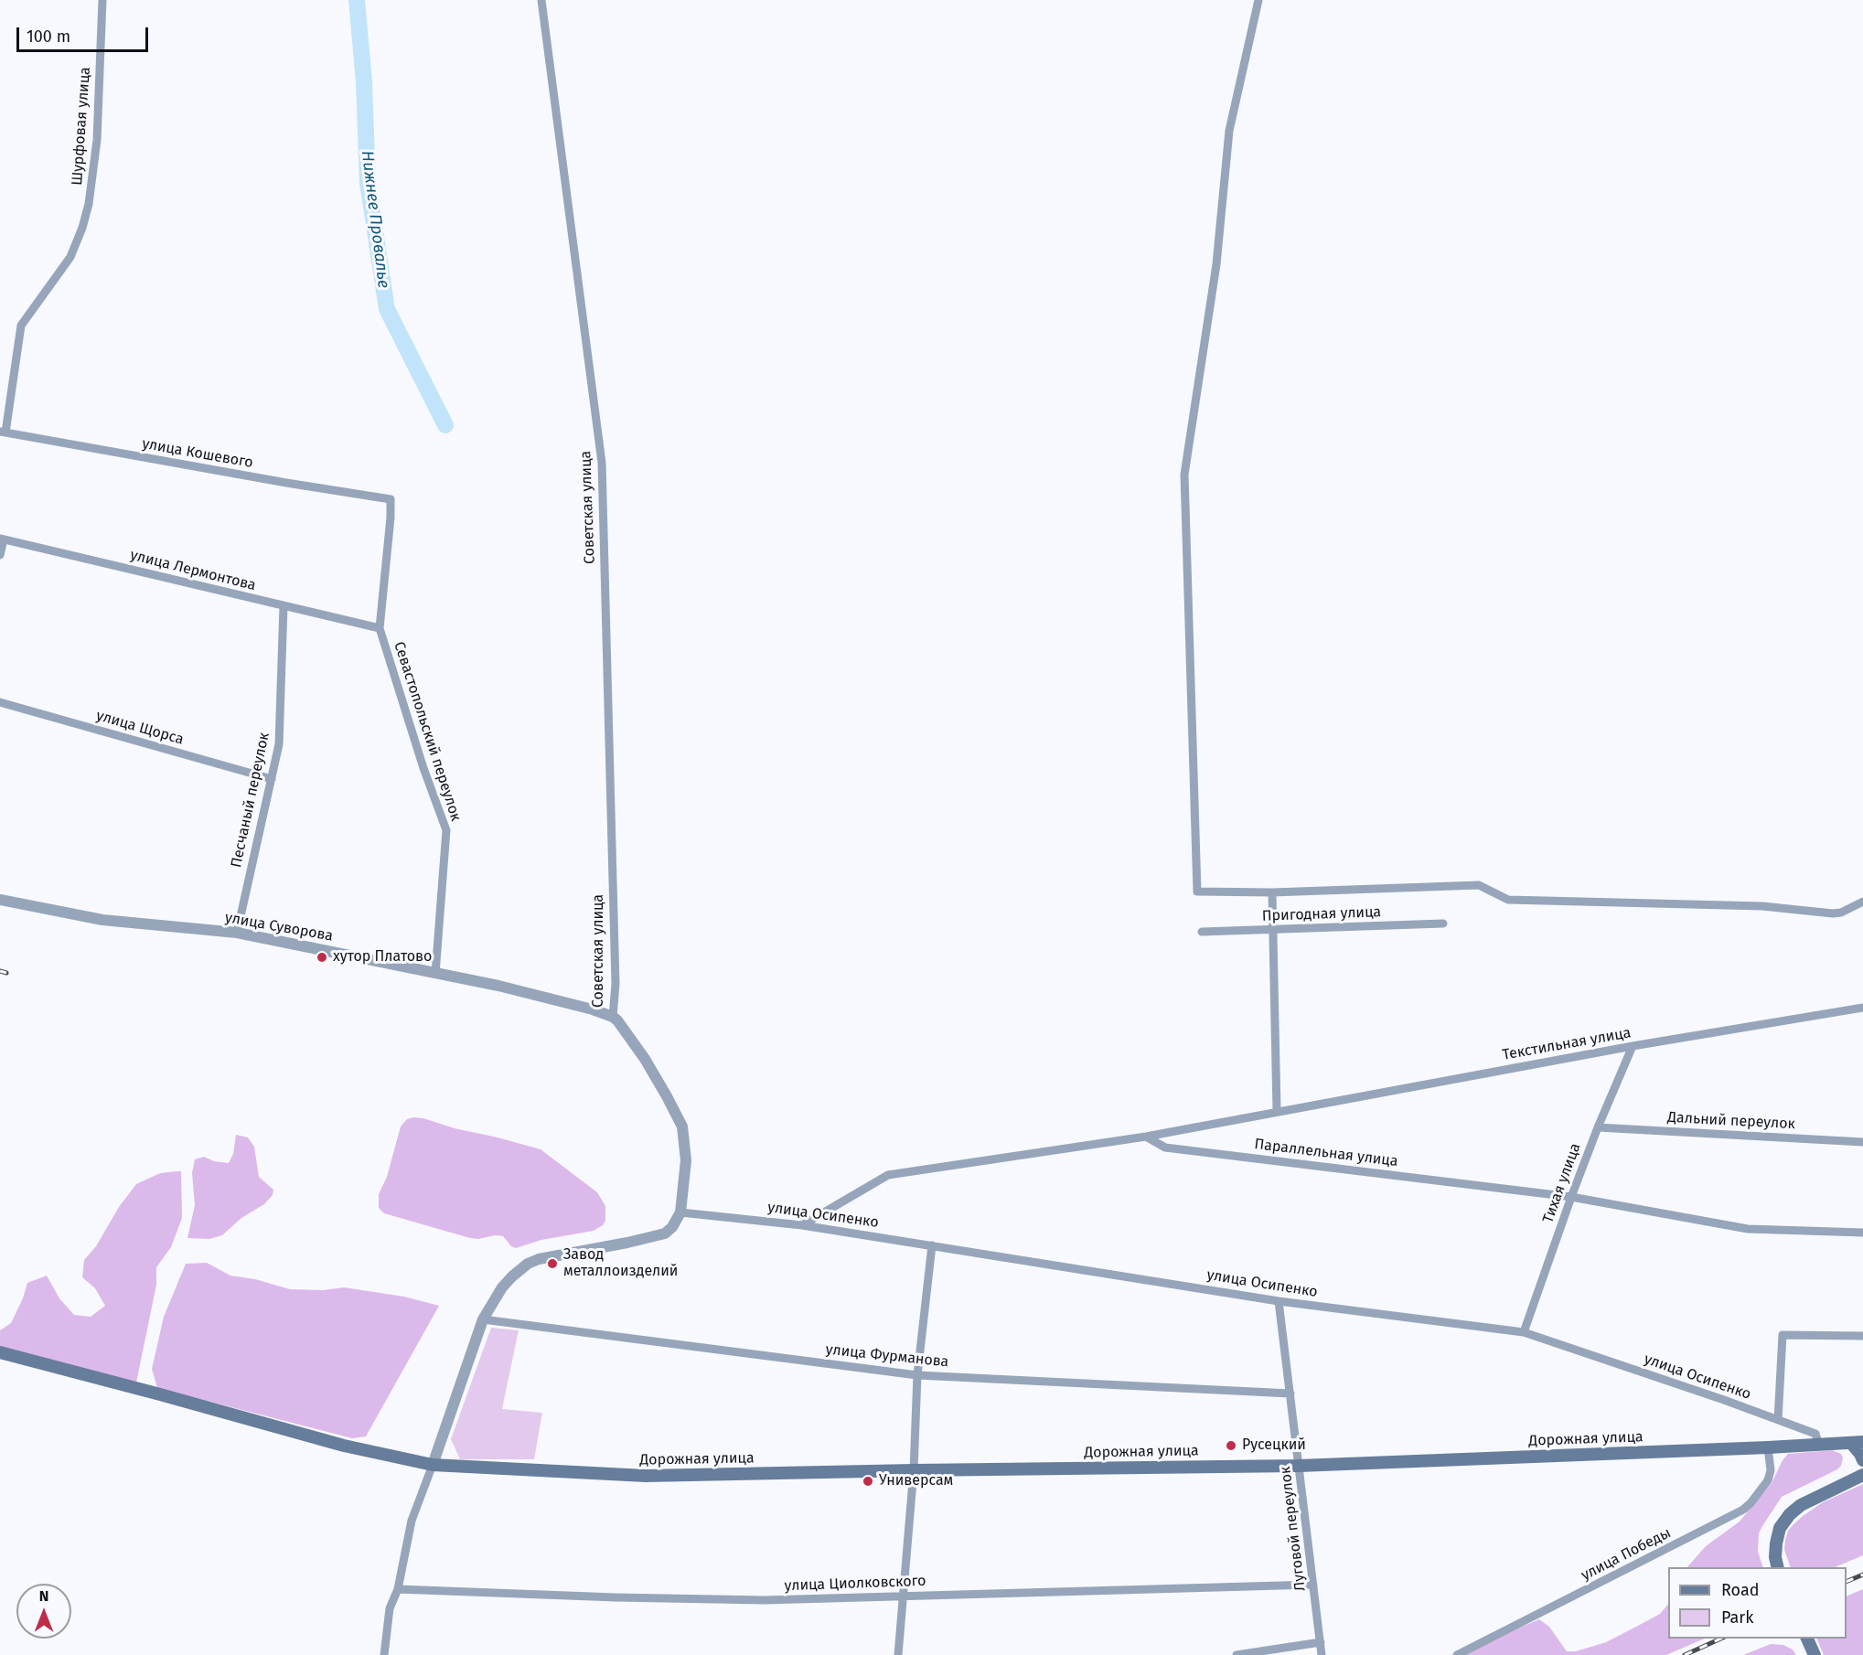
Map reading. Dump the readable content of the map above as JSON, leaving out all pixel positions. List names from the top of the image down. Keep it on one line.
{"streets":{"main road":["Дорожная улица"],"street":["Шурфовая улица","улица Кошевого","Советская улица","улица Лермонтова","улица Щорса","Севастопольский переулок","Песчаный переулок","Пригодная улица","улица Суворова","Текстильная улица","Дальний переулок","Параллельная улица","Тихая улица","улица Осипенко","улица Фурманова","Луговой переулок","улица Победы","улица Циолковского"]},"crossings":[["Шурфовая улица","улица Кошевого"],["улица Кошевого","Севастопольский переулок"],["Советская улица","улица Суворова"],["улица Лермонтова","Севастопольский переулок"],["улица Лермонтова","Песчаный переулок"],["улица Щорса","Песчаный переулок"],["Севастопольский переулок","улица Суворова"],["Песчаный переулок","улица Суворова"],["Текстильная улица","Параллельная улица"],["Текстильная улица","Тихая улица"],["Дальний переулок","Тихая улица"],["Параллельная улица","Тихая улица"],["Тихая улица","улица Осипенко"],["улица Осипенко","Дорожная улица"],["улица Осипенко","Луговой переулок"],["улица Фурманова","Луговой переулок"],["Дорожная улица","Луговой переулок"],["Дорожная улица","улица Победы"],["Луговой переулок","улица Циолковского"]],"water":["Нижнее Провалье"],"places":["хутор Платово","Завод металлоизделий","Русецкий","Универсам"],"legend":["Road","Park"],"scale_bar":"100 m","north":"top"}
